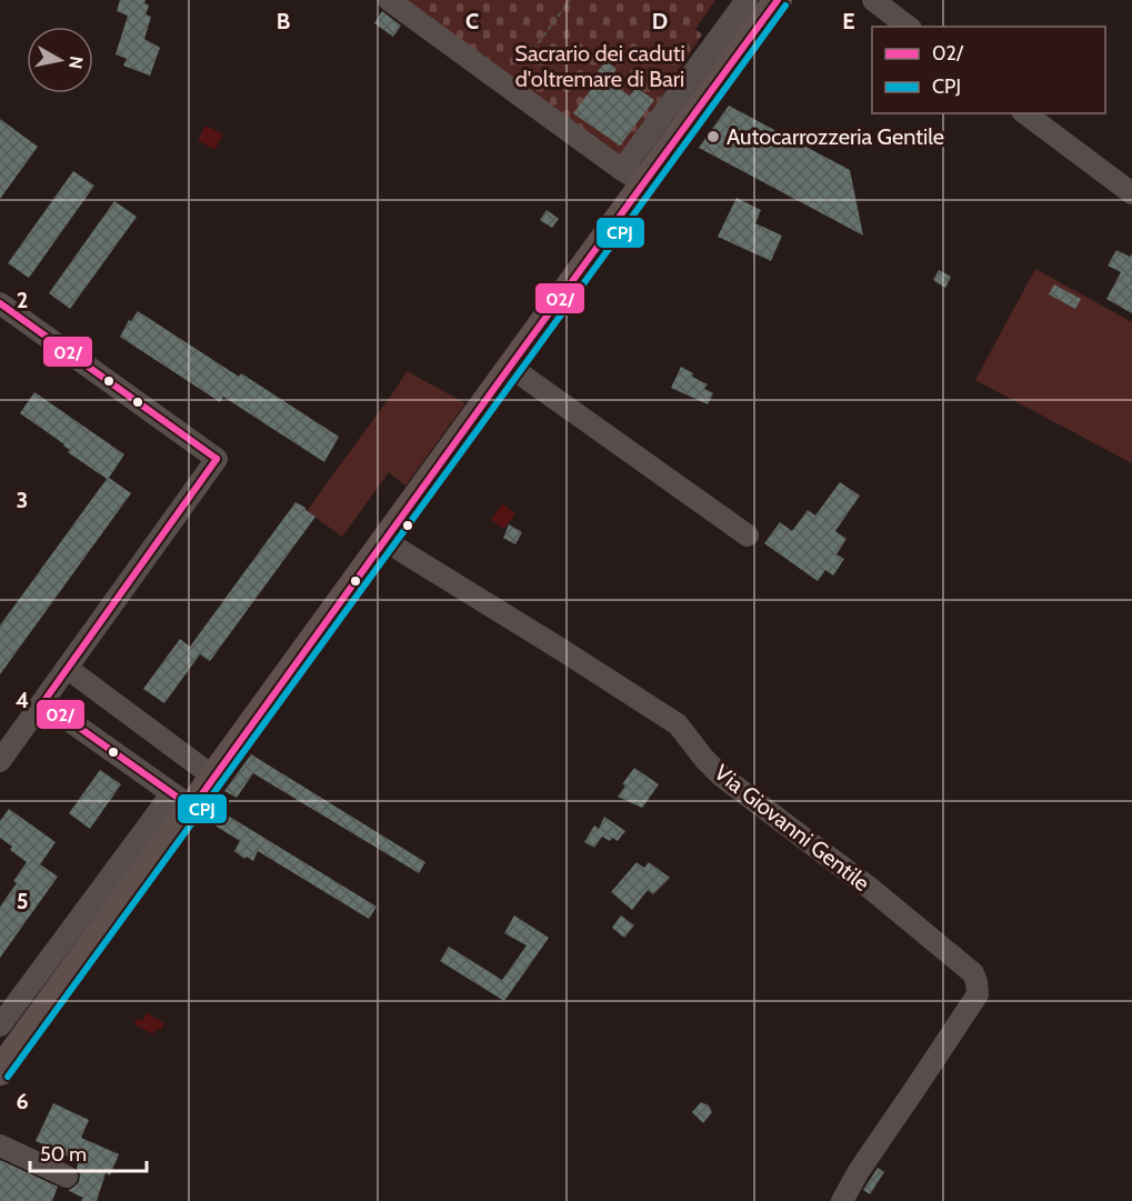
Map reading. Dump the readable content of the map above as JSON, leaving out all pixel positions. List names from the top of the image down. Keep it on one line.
{"streets":{"street":["Via Giovanni Gentile"]},"parks":["Sacrario dei caduti d'oltremare di Bari"],"places":["Autocarrozzeria Gentile"],"lines":["transit line 02/","transit line CPJ"],"legend":["02/","CPJ"],"scale_bar":"50 m","north":"right","grid":{"columns":["B","C","D","E"],"rows":["2","3","4","5","6"]}}
